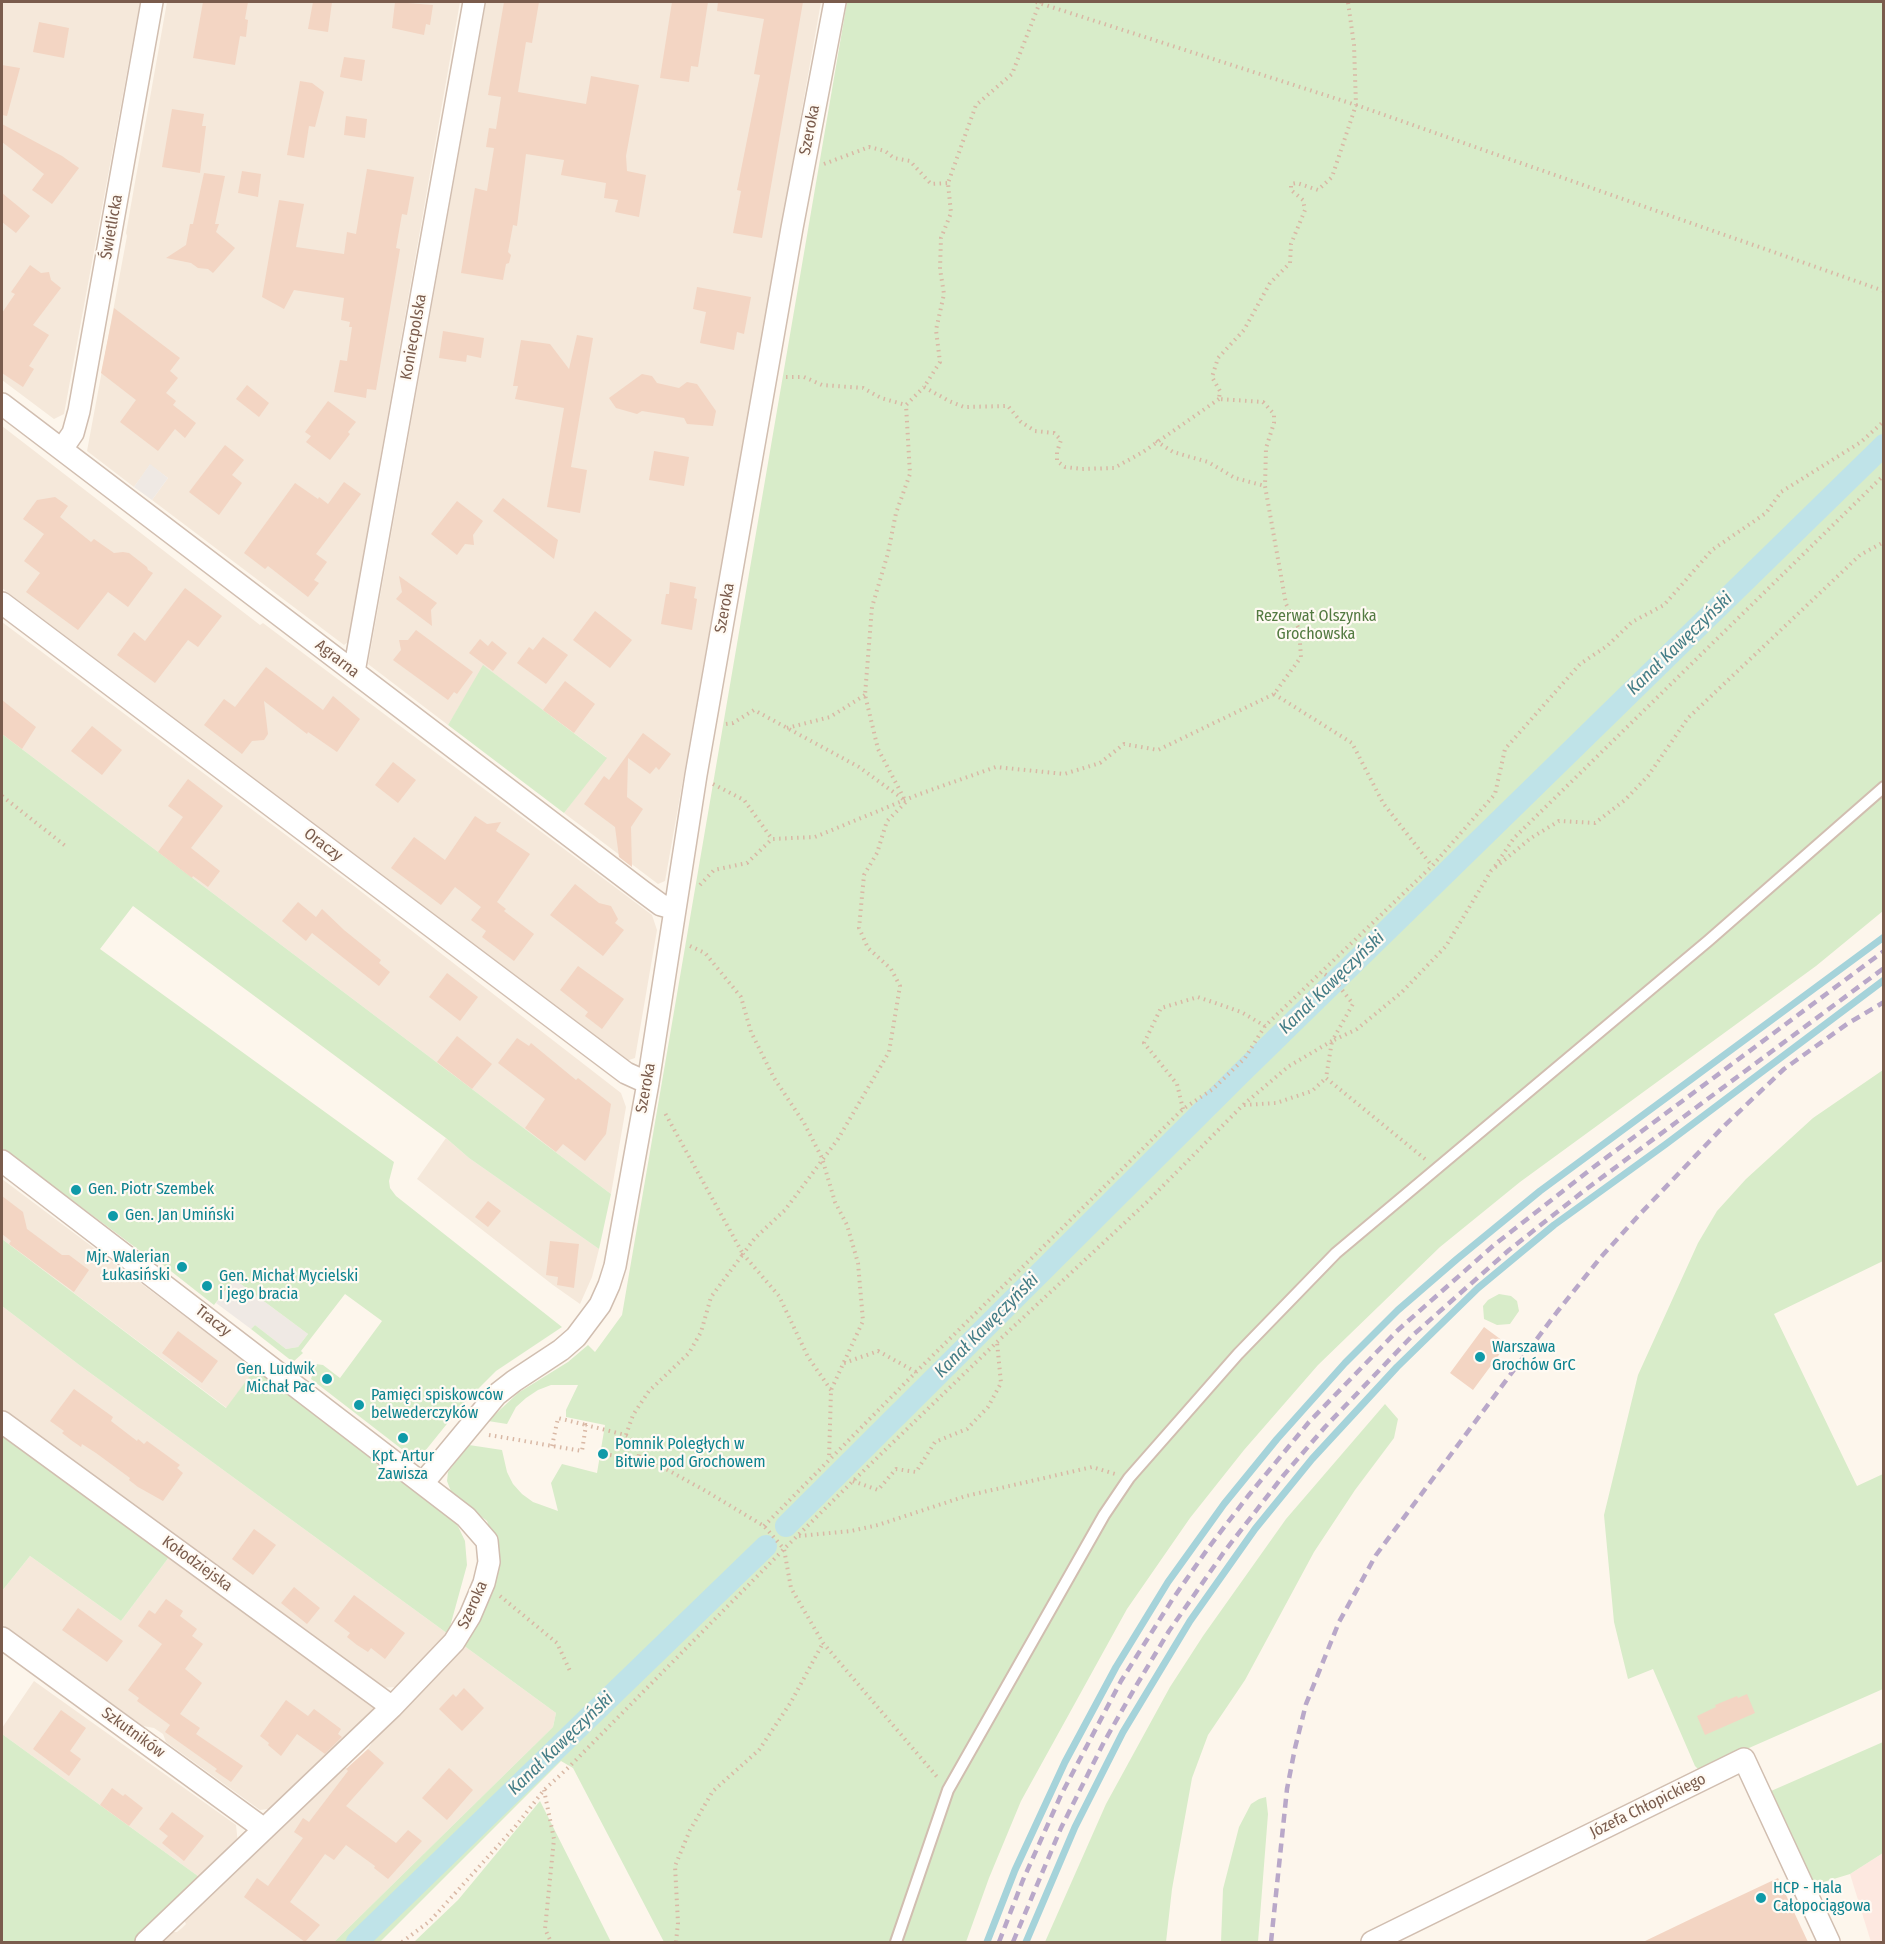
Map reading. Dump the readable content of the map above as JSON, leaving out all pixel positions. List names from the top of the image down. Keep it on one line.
{"streets":{"street":["Szeroka","Świetlicka","Koniecpolska","Agrarna","Oraczy","Traczy","Kołodziejska","Szkutników","Józefa Chłopickiego"]},"crossings":[["Szeroka","Agrarna"],["Szeroka","Oraczy"],["Szeroka","Traczy"],["Szeroka","Kołodziejska"],["Szeroka","Szkutników"],["Świetlicka","Agrarna"],["Koniecpolska","Agrarna"]],"water":["Kanał Kawęczyński"],"parks":["Rezerwat Olszynka Grochowska"],"places":["Gen. Piotr Szembek","Gen. Jan Umiński","Mjr. Walerian Łukasiński","Gen. Michał Mycielski i jego bracia","Warszawa Grochów GrC","Gen. Ludwik Michał Pac","Pamięci spiskowców belwederczyków","Kpt. Artur Zawisza","Pomnik Poległych w Bitwie pod Grochowem","HCP - Hala Całopociągowa"]}
